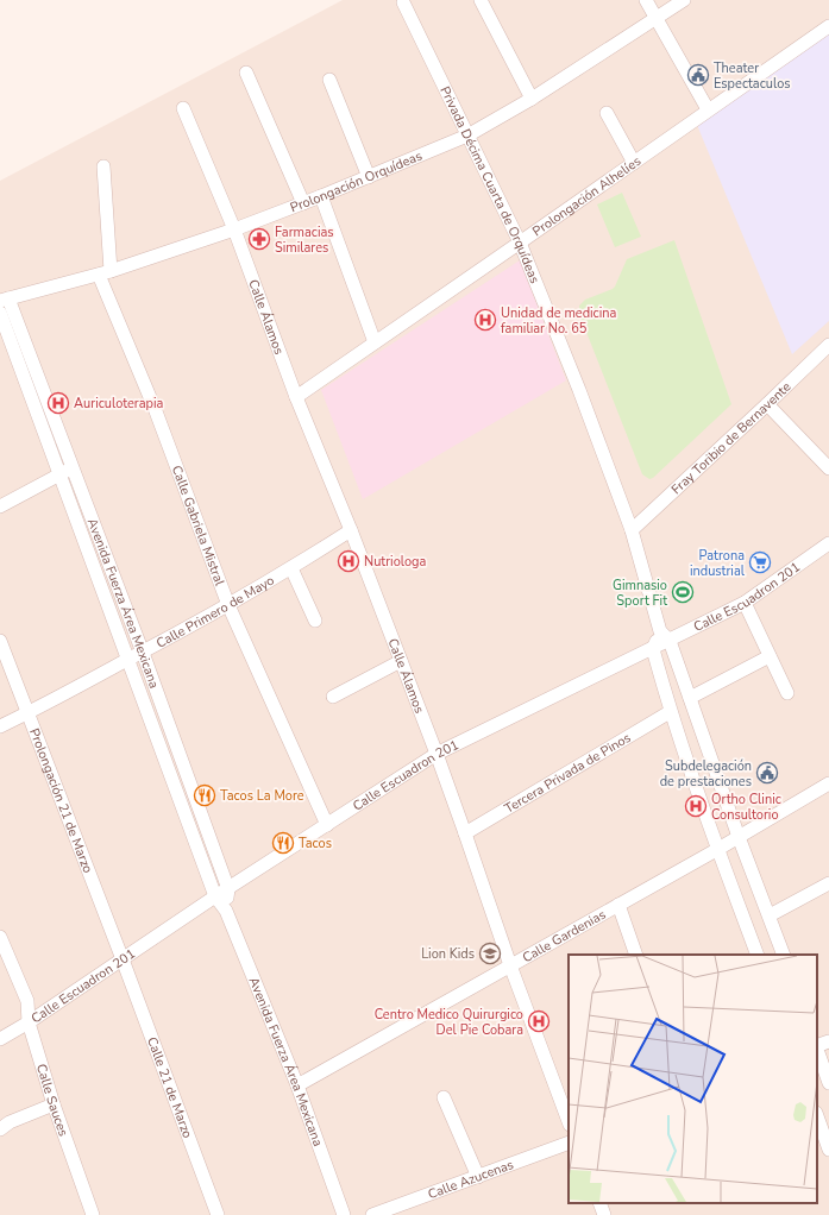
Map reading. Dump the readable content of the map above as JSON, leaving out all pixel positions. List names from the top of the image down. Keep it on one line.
{"streets":{"street":["Prolongación Orquídeas","Privada Décima Cuarta de Orquídeas","Prolongación Alhelíes","Calle Álamos","Fray Toribio de Bernavente","Calle Gabriela Mistral","Calle Escuadron 201","Avenida Fuerza Área Mexicana","Calle Primero de Mayo","Tercera Privada de Pinos","Prolongación 21 de Marzo","Calle Gardenias","Calle 21 de Marzo","Calle Sauces","Calle Azucenas"]},"crossings":[["Prolongación Orquídeas","Privada Décima Cuarta de Orquídeas"],["Prolongación Orquídeas","Calle Álamos"],["Prolongación Orquídeas","Calle Gabriela Mistral"],["Prolongación Orquídeas","Avenida Fuerza Área Mexicana"],["Privada Décima Cuarta de Orquídeas","Prolongación Alhelíes"],["Privada Décima Cuarta de Orquídeas","Fray Toribio de Bernavente"],["Privada Décima Cuarta de Orquídeas","Calle Escuadron 201"],["Privada Décima Cuarta de Orquídeas","Calle Gardenias"],["Prolongación Alhelíes","Calle Álamos"],["Calle Álamos","Calle Escuadron 201"],["Calle Álamos","Calle Primero de Mayo"],["Calle Álamos","Tercera Privada de Pinos"],["Calle Álamos","Calle Gardenias"],["Calle Gabriela Mistral","Calle Escuadron 201"],["Calle Gabriela Mistral","Calle Primero de Mayo"],["Calle Escuadron 201","Avenida Fuerza Área Mexicana"],["Calle Escuadron 201","Prolongación 21 de Marzo"],["Calle Escuadron 201","Calle 21 de Marzo"],["Calle Escuadron 201","Calle Sauces"],["Avenida Fuerza Área Mexicana","Calle Primero de Mayo"],["Avenida Fuerza Área Mexicana","Calle Gardenias"],["Calle Primero de Mayo","Prolongación 21 de Marzo"],["Prolongación 21 de Marzo","Calle 21 de Marzo"]],"places":{"public building":["Theater Espectaculos","Subdelegación de prestaciones"],"pharmacy":["Farmacias Similares"],"hospital":["Unidad de medicina familiar No. 65","Auriculoterapia","Nutriologa","Ortho Clinic Consultorio","Centro Medico Quirurgico Del Pie Cobara"],"supermarket":["Patrona industrial"],"sports":["Gimnasio Sport Fit"],"restaurant":["Tacos La More","Tacos"],"school or university":["Lion Kids"]}}
